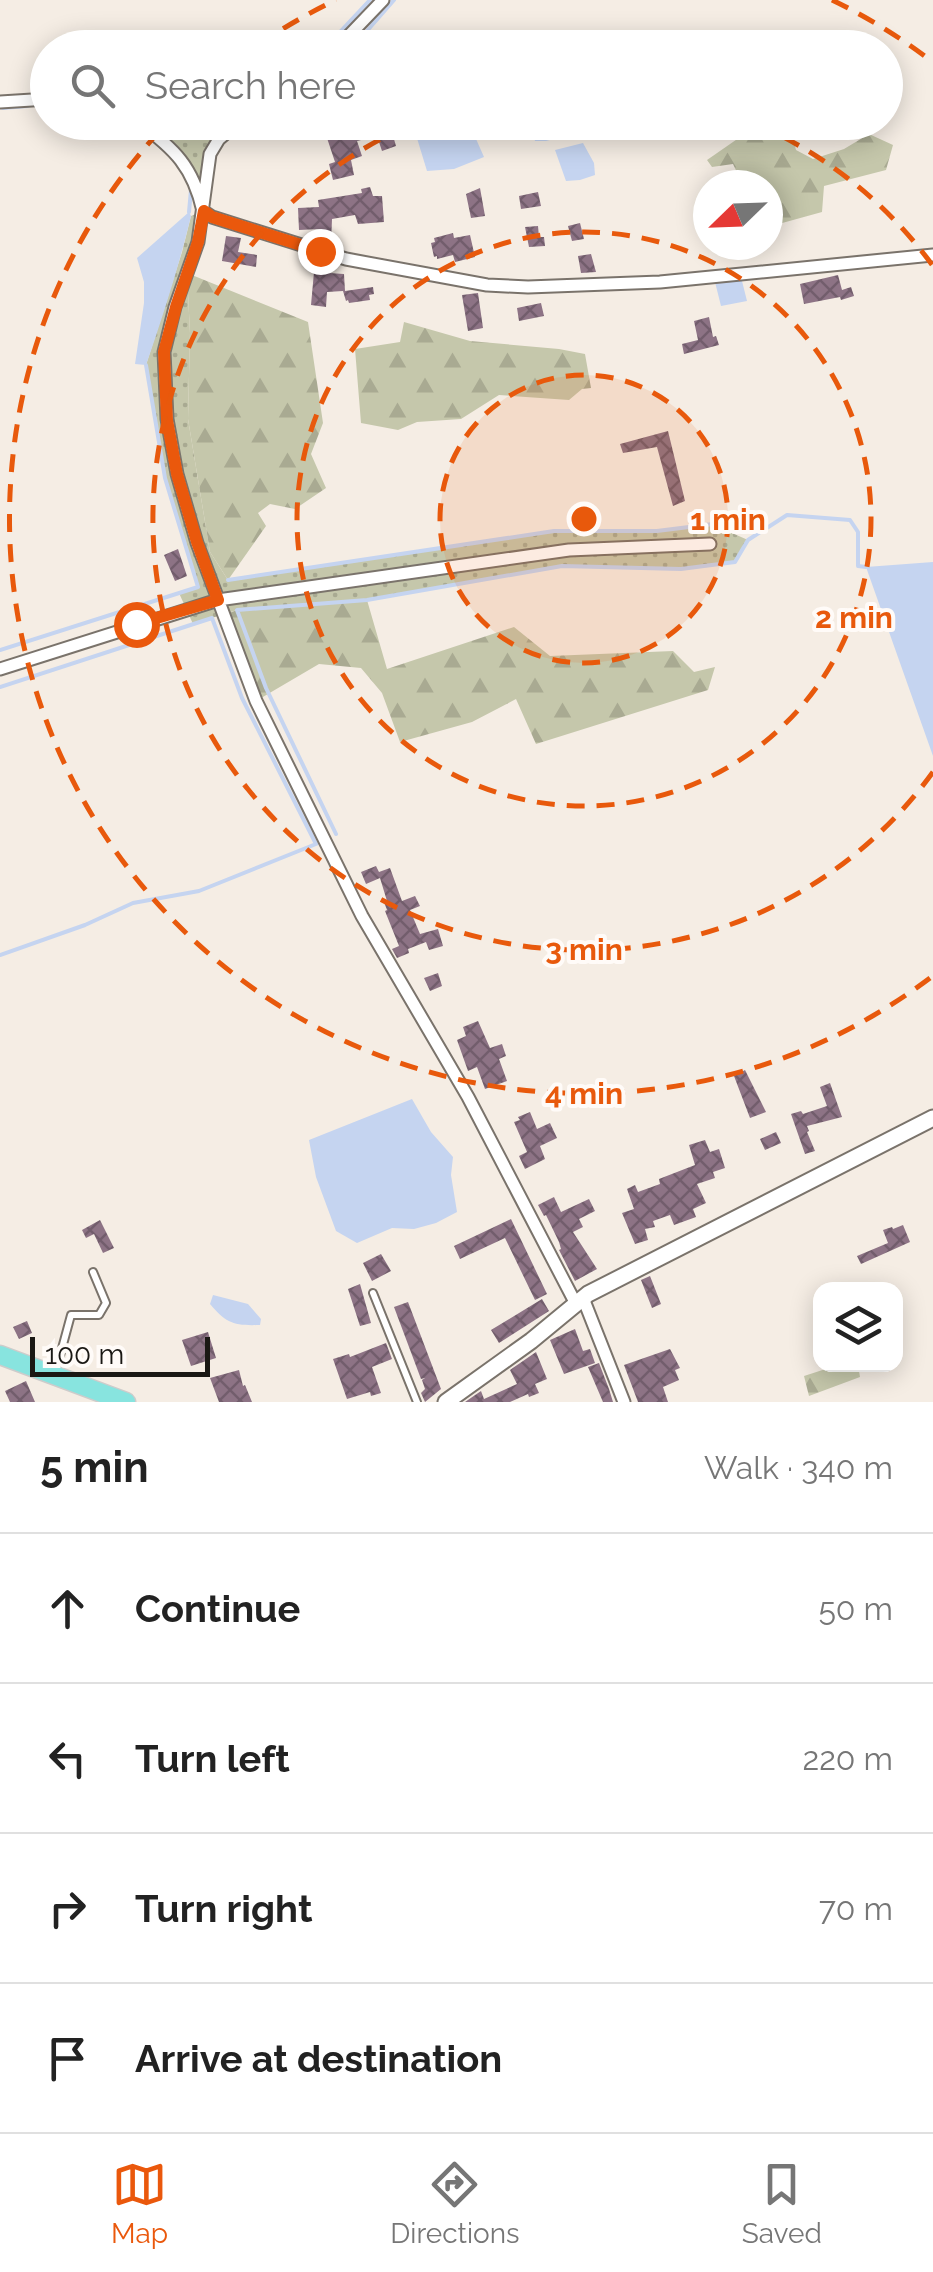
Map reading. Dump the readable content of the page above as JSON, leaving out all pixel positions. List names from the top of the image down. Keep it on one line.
{"scale_bar":"100 m","north":"bottom left","page":{"search":"Search here","scale":"100 m","heading":["5 min","Walk · 340 m"],"list":[["Continue","50 m"],["Turn left","220 m"],["Turn right","70 m"],"Arrive at destination"],"nav":["Map","Directions","Saved"]},"rings":["1 min","2 min","3 min","4 min"]}
